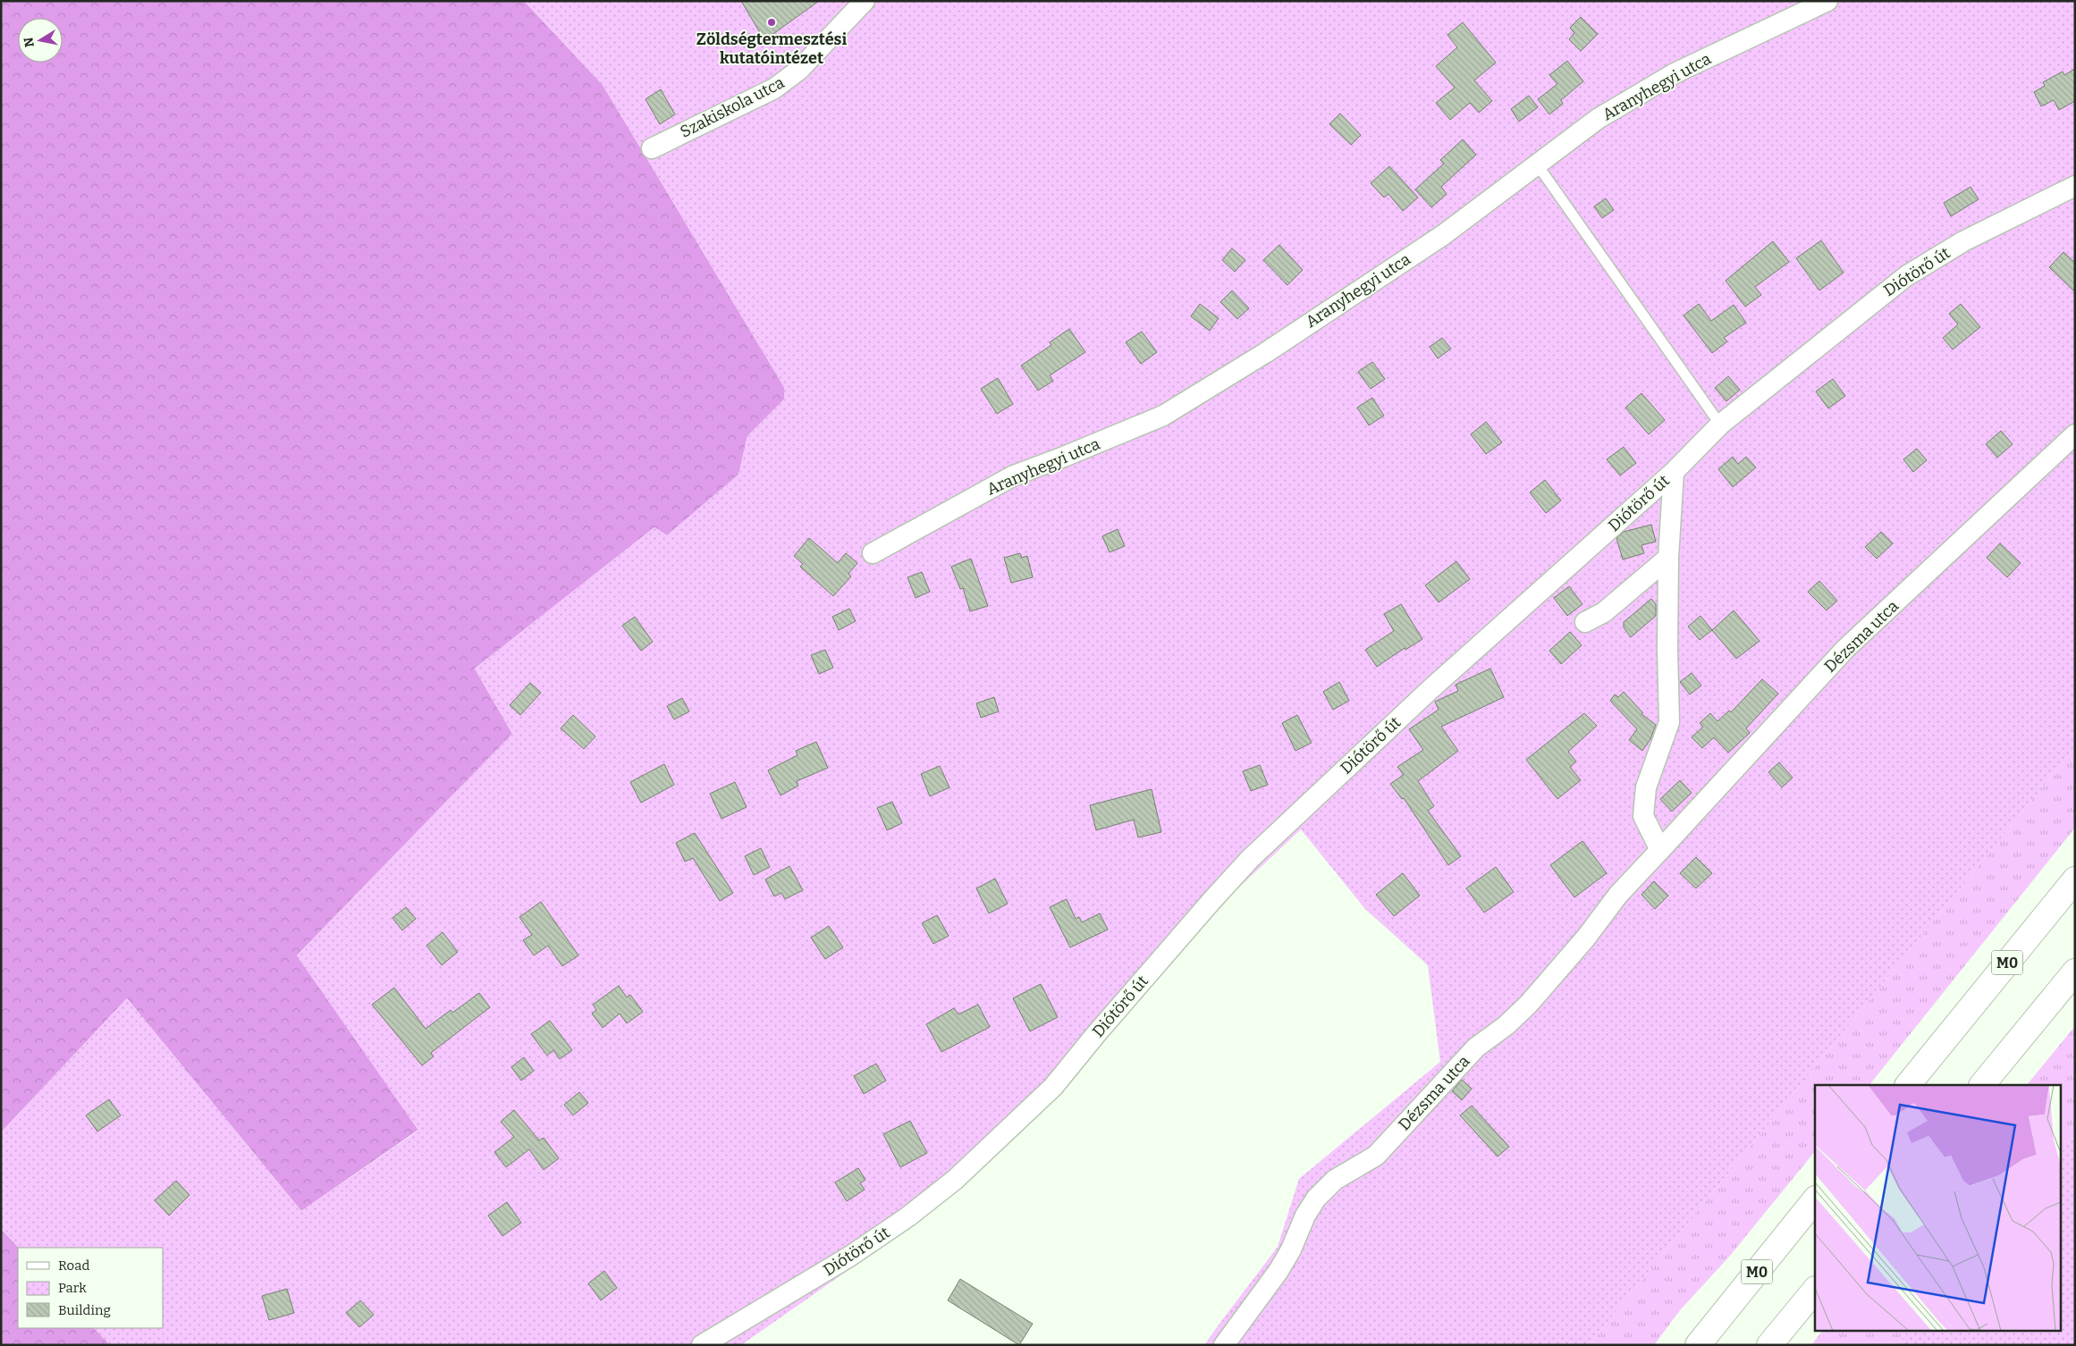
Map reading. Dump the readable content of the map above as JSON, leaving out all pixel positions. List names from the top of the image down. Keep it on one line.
{"streets":{"highway":["M0"],"street":["Aranyhegyi utca","Szakiskola utca","Diótörő út","Dézsma utca"]},"places":["Zöldségtermesztési kutatóintézet"],"legend":["Road","Park","Building"],"north":"left"}
